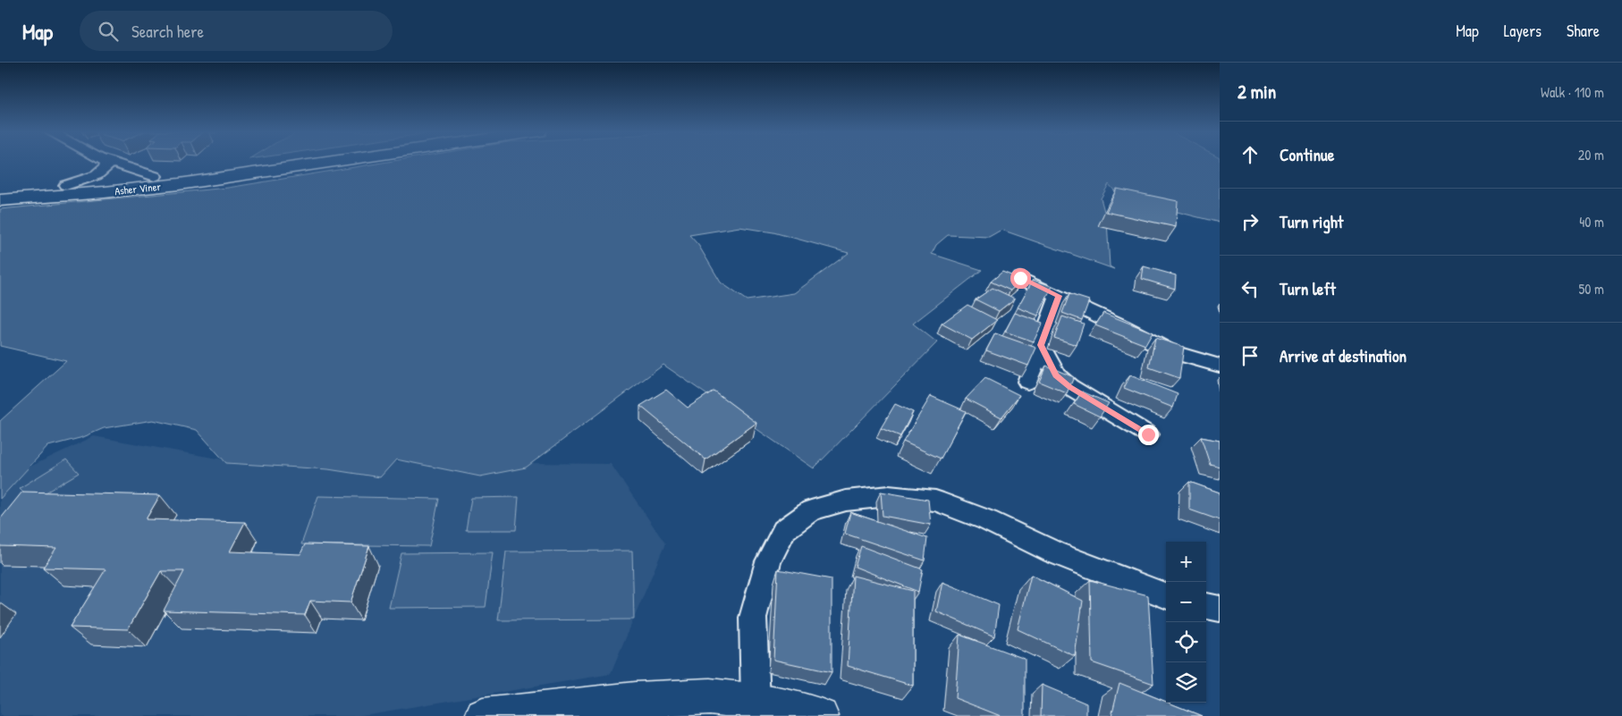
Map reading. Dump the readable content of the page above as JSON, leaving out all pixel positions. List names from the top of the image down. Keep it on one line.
{"streets":{"main road":["Asher Viner"]},"page":{"header":"Map","search":"Search here","nav":["Map","Layers","Share"],"heading":["2 min","Walk · 110 m"],"list":[["Continue","20 m"],["Turn right","40 m"],["Turn left","50 m"],"Arrive at destination"],"map_buttons":["+","−"]}}
